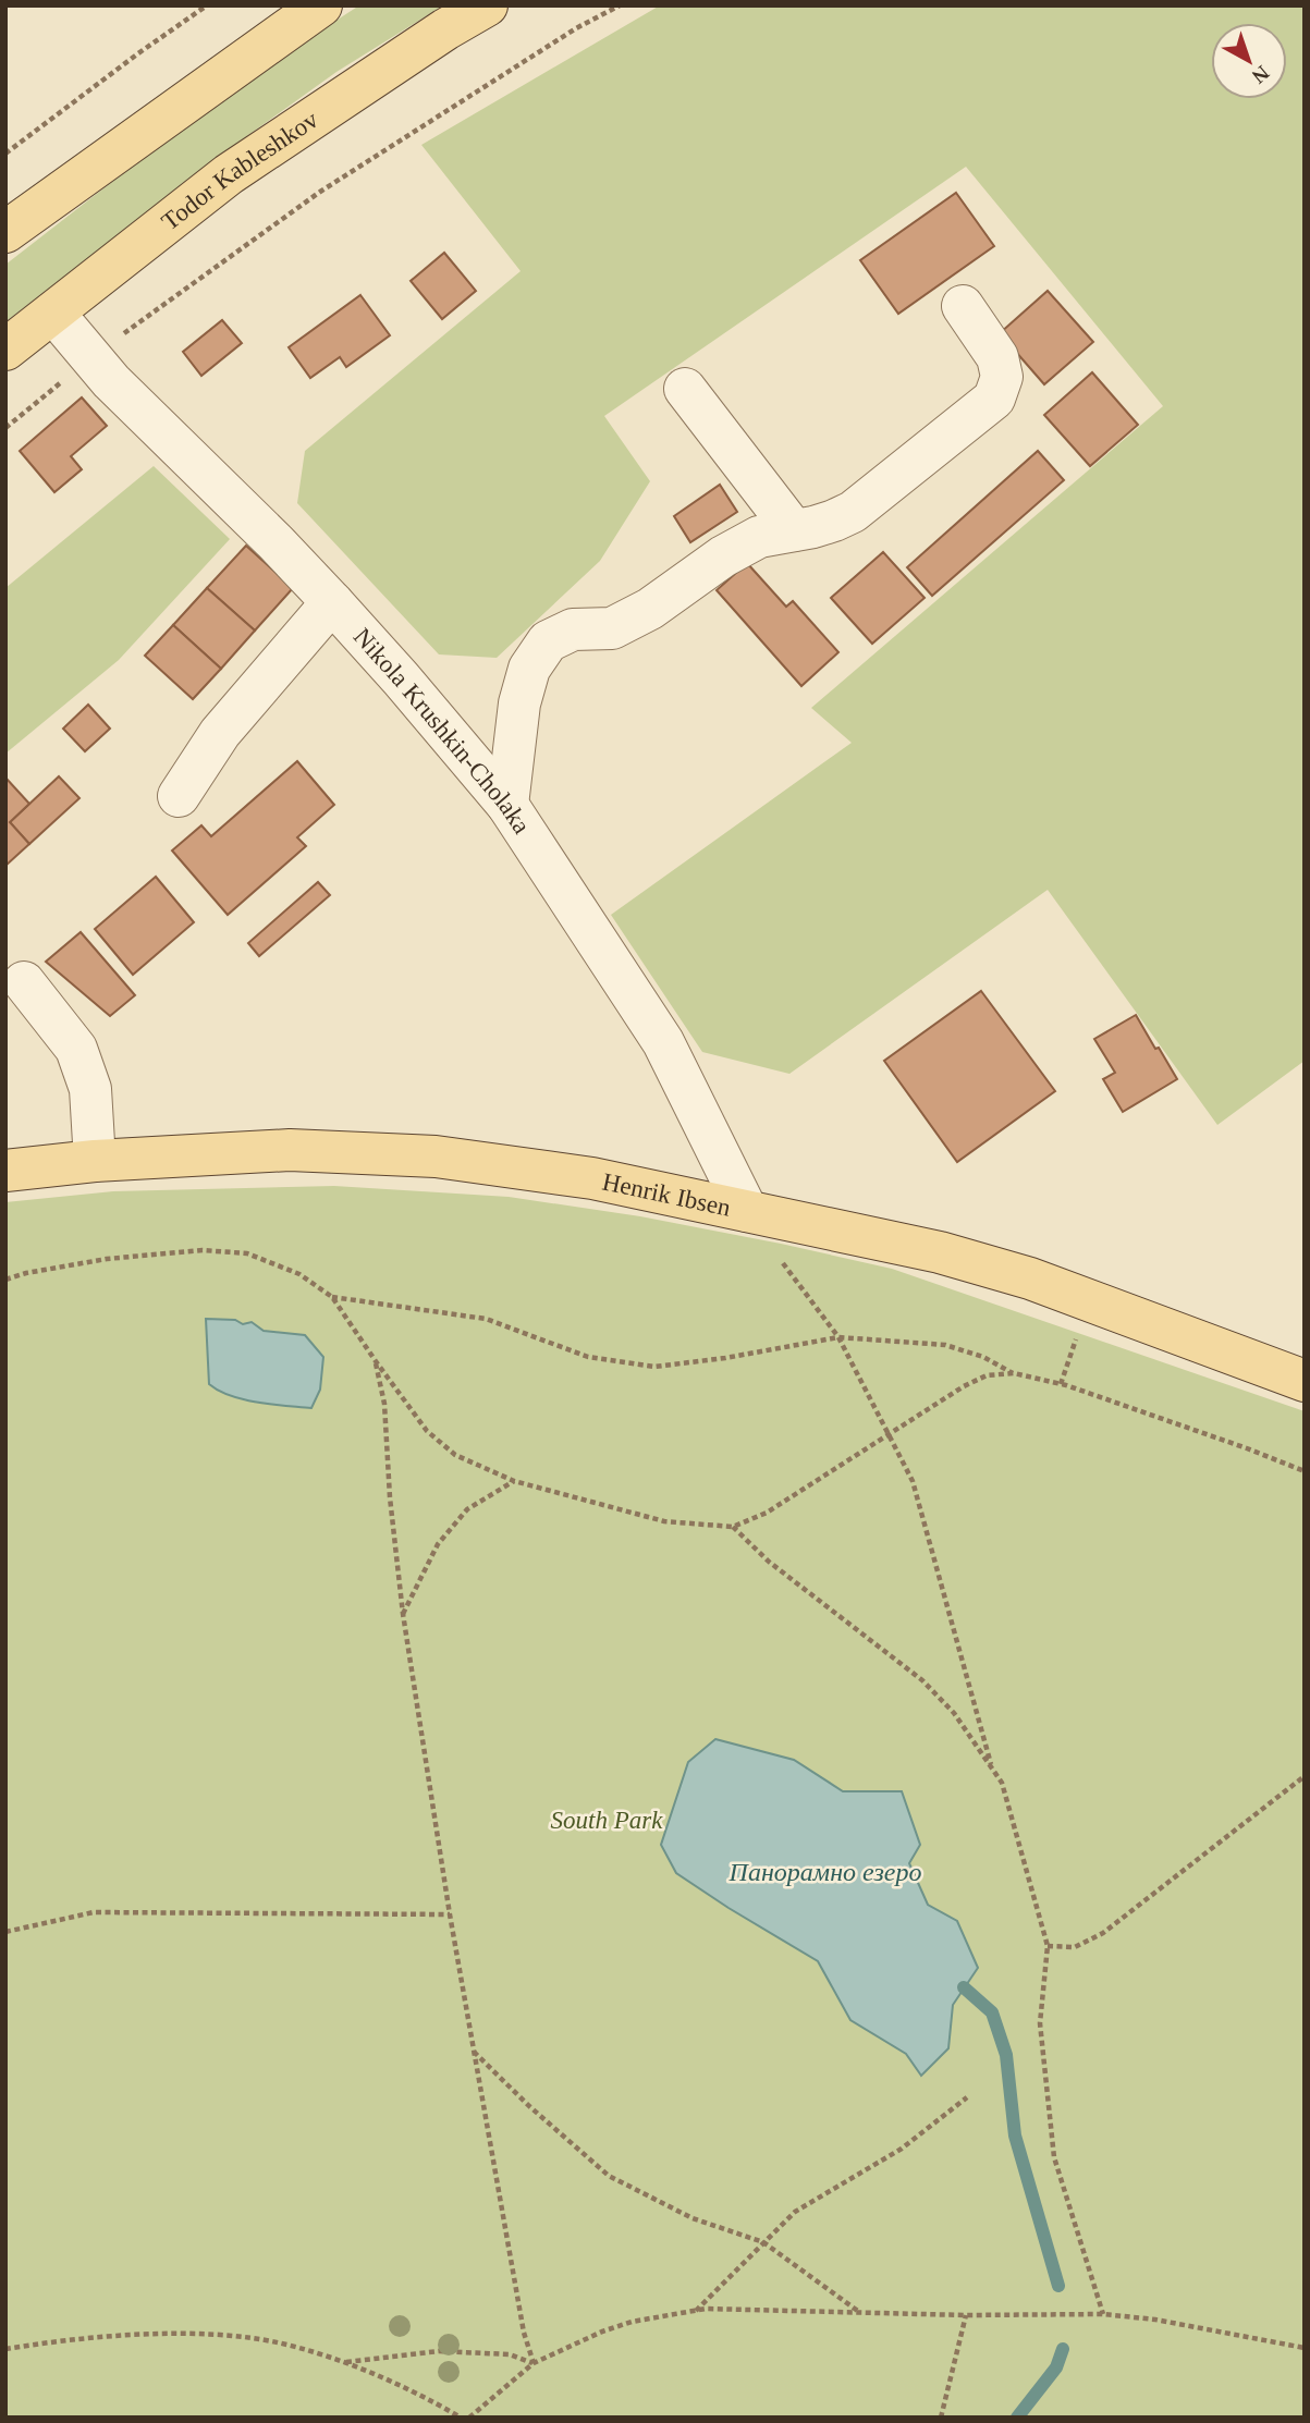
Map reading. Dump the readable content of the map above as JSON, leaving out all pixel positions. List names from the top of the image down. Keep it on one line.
{"streets":{"main road":["Todor Kableshkov","Henrik Ibsen"],"street":["Nikola Krushkin-Cholaka"]},"crossings":[["Todor Kableshkov","Nikola Krushkin-Cholaka"],["Nikola Krushkin-Cholaka","Henrik Ibsen"]],"water":["Панорамно езеро"],"parks":["South Park"],"north":"bottom right"}
